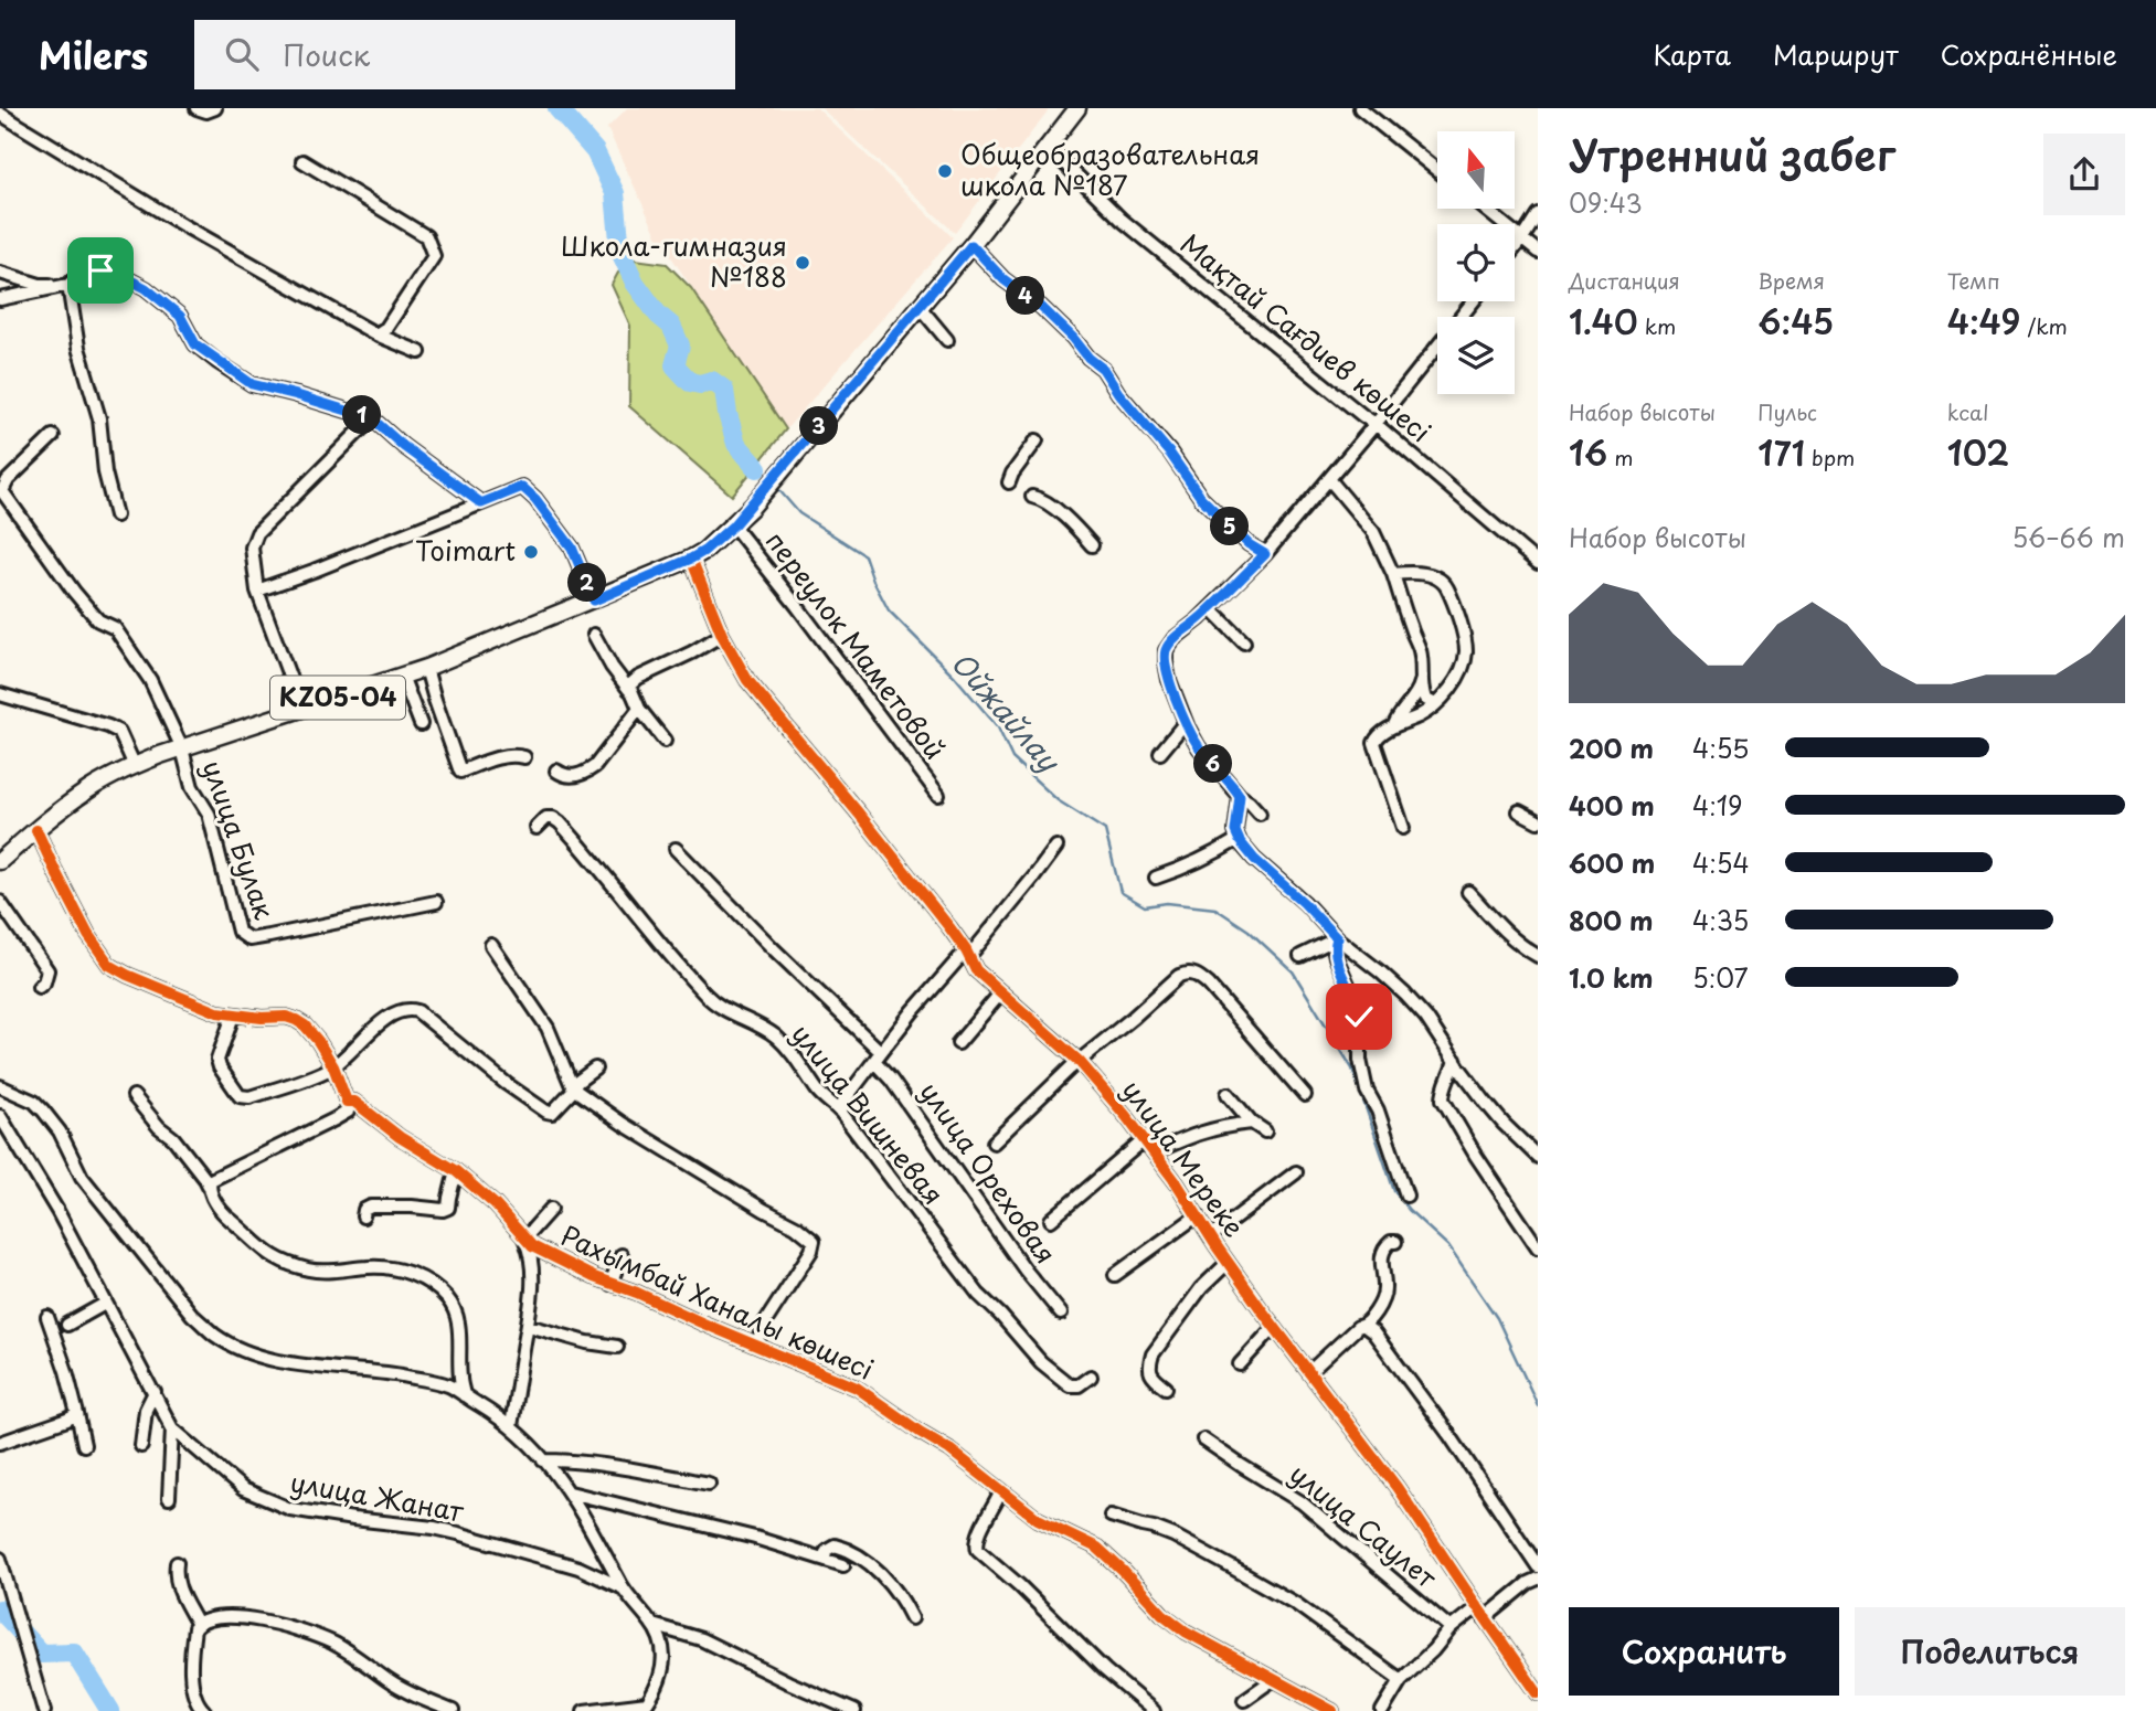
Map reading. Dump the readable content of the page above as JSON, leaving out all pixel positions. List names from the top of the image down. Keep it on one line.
{"streets":{"main road":["KZ05-04"],"street":["Мақтай Сағдиев көшесі","переулок Маметовой","улица Булак","улица Вишневая","улица Мереке","улица Ореховая","Рахымбай Ханалы көшесі","улица Жанат","улица Саулет"]},"crossings":[["Мақтай Сағдиев көшесі","KZ05-04"],["переулок Маметовой","KZ05-04"],["KZ05-04","улица Булак"],["KZ05-04","улица Мереке"]],"water":["Ойжайлау"],"places":["Общеобразовательная школа №187","Школа-гимназия №188","Toimart"],"north":"top","page":{"header":"Milers","search":"Поиск","nav":["Карта","Маршрут","Сохранённые"],"heading":["Утренний забег","09:43"],"stats":[["Дистанция","1.40 km"],["Время","6:45"],["Темп","4:49 /km"],["Набор высоты","16 m"],["Пульс","171 bpm"],["kcal","102"]],"pins":["4","1","3","5","2","6"],"chart":["Набор высоты","56–66 m"],"list":[{"name":"200 m","note":"4:55"},{"name":"400 m","note":"4:19"},{"name":"600 m","note":"4:54"},{"name":"800 m","note":"4:35"},{"name":"1.0 km","note":"5:07"}],"buttons":["Сохранить","Поделиться"]}}
